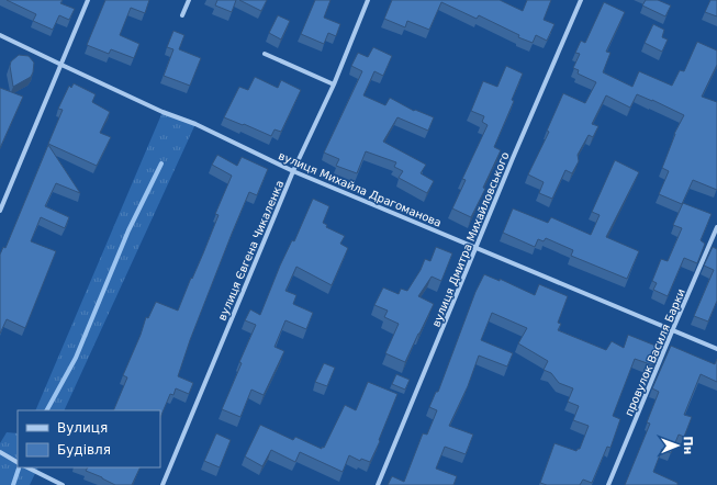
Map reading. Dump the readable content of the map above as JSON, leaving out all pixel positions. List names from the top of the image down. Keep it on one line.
{"streets":{"street":["вулиця Михайла Драгоманова","вулиця Дмитра Михайловського","вулиця Євгена Чикаленка","провулок Василя Барки"]},"crossings":[["вулиця Михайла Драгоманова","вулиця Дмитра Михайловського"],["вулиця Михайла Драгоманова","вулиця Євгена Чикаленка"],["вулиця Михайла Драгоманова","провулок Василя Барки"]],"legend":["Вулиця","Будівля"],"north":"right"}
